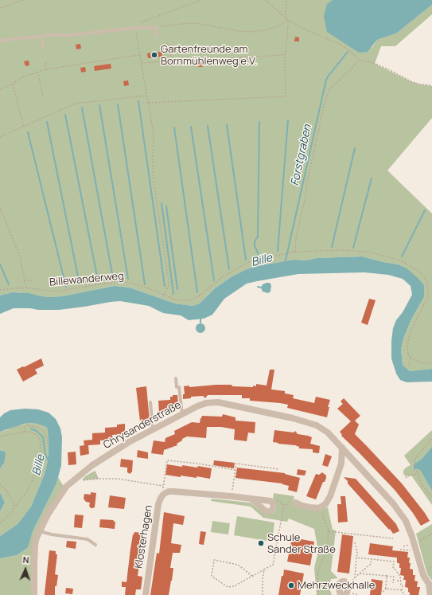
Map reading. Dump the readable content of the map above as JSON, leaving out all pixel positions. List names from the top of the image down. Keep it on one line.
{"streets":{"street":["Chrysanderstraße","Klosterhagen"],"path":["Billewanderweg"]},"water":["Forstgraben","Bille"],"places":["Gartenfreunde am Bornmühlenweg e.V.","Schule Sander Straße","Mehrzweckhalle"],"north":"top"}
